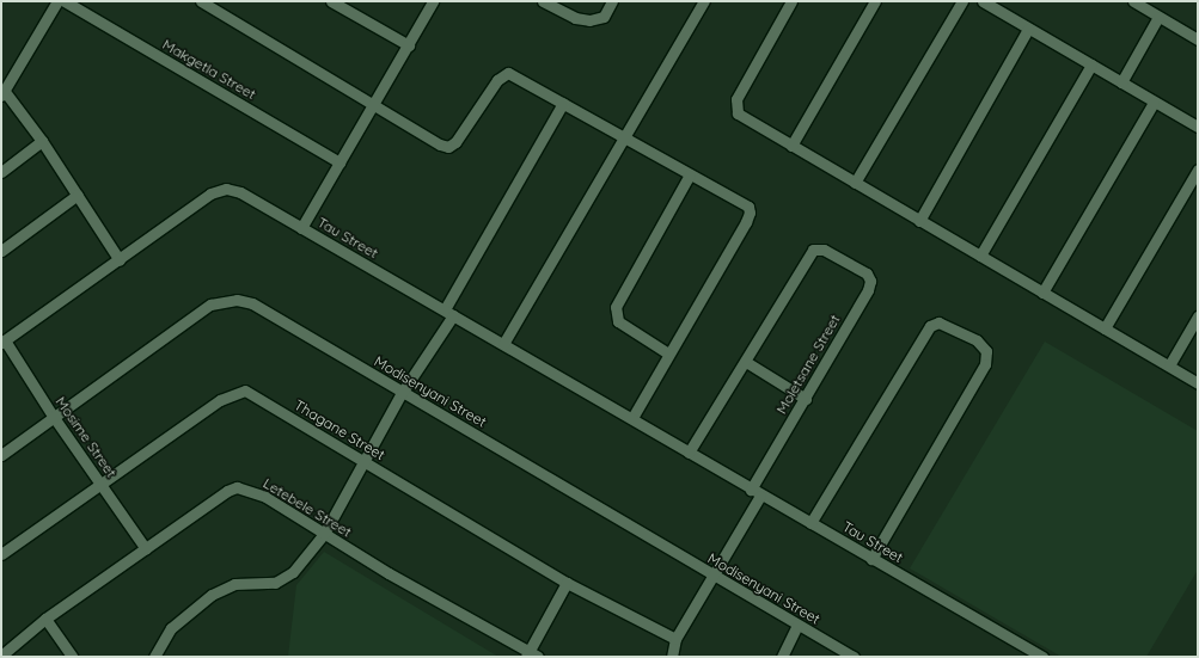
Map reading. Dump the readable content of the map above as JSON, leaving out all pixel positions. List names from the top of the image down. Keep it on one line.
{"streets":{"street":["Makgetla Street","Tau Street","Moletsane Street","Modisenyani Street","Thagane Street","Mosime Street","Letebele Street"]},"crossings":[["Tau Street","Moletsane Street"],["Tau Street","Mosime Street"],["Modisenyani Street","Mosime Street"],["Thagane Street","Mosime Street"],["Mosime Street","Letebele Street"]]}
